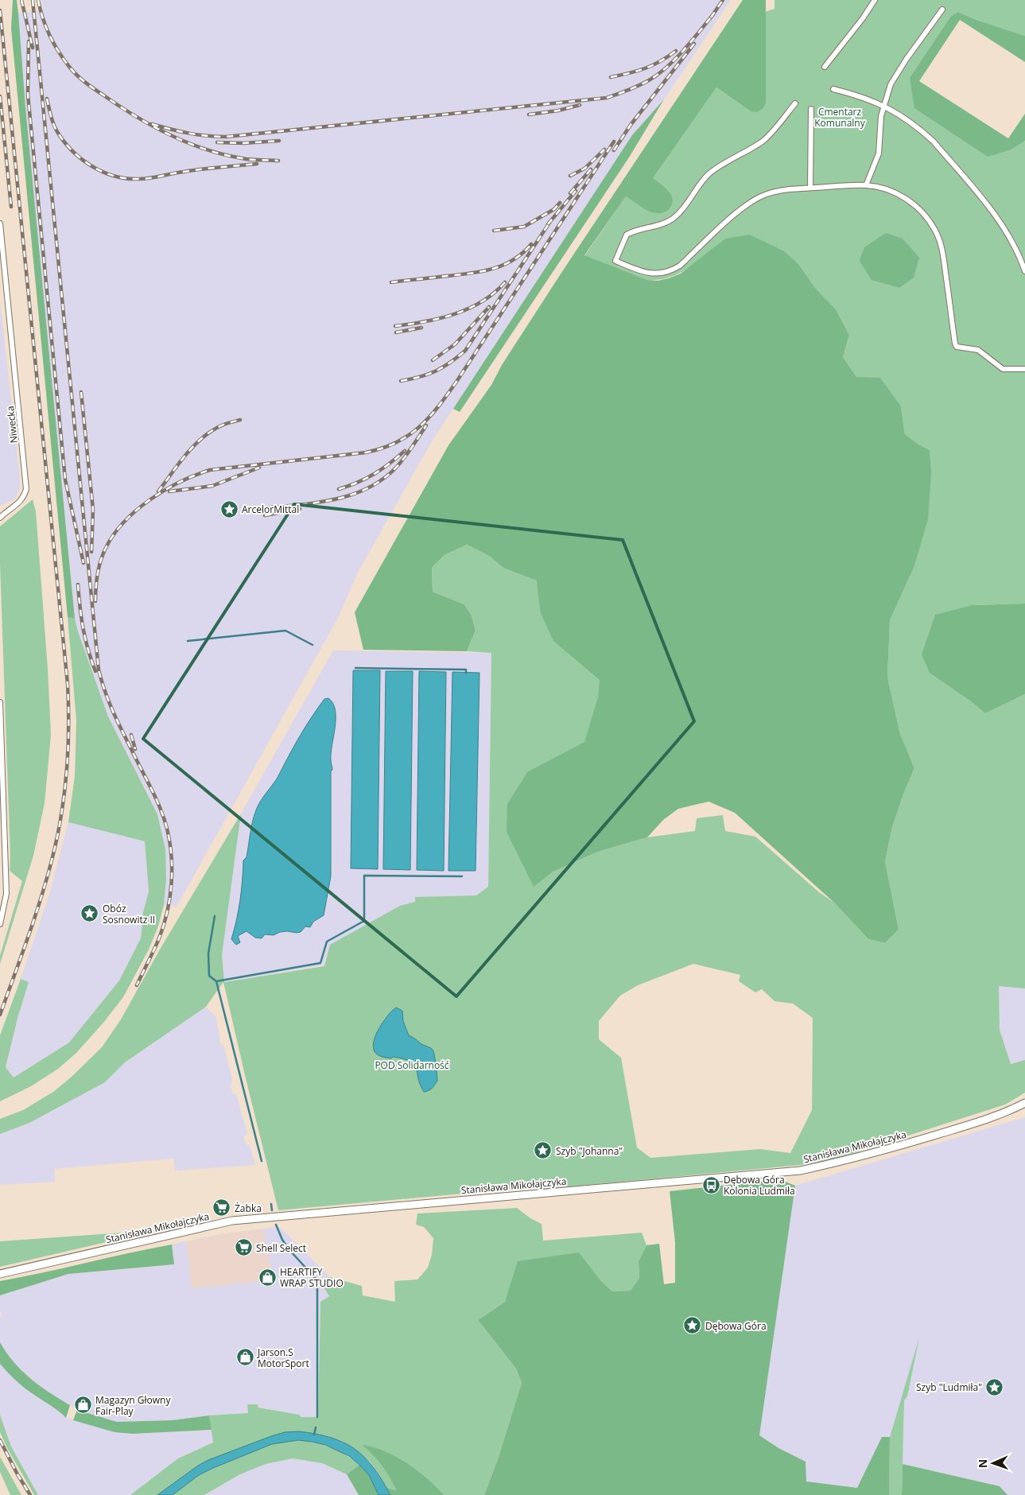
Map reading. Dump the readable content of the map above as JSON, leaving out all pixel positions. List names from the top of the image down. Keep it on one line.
{"streets":{"street":["Niwecka","Stanisława Mikołajczyka"]},"parks":["Cmentarz Komunalny","POD Solidarność"],"places":{"place":["ArcelorMittal","Obóz Sosnowitz II","Szyb \"Johanna\"","Dębowa Góra","Szyb \"Ludmiła\""],"bus stop":["Dębowa Góra Kolonia Ludmiła"],"supermarket":["Żabka","Shell Select"],"shop":["HEARTIFY WRAP STUDIO","Jarson.S MotorSport","Magazyn Głowny Fair-Play"]},"north":"left"}
